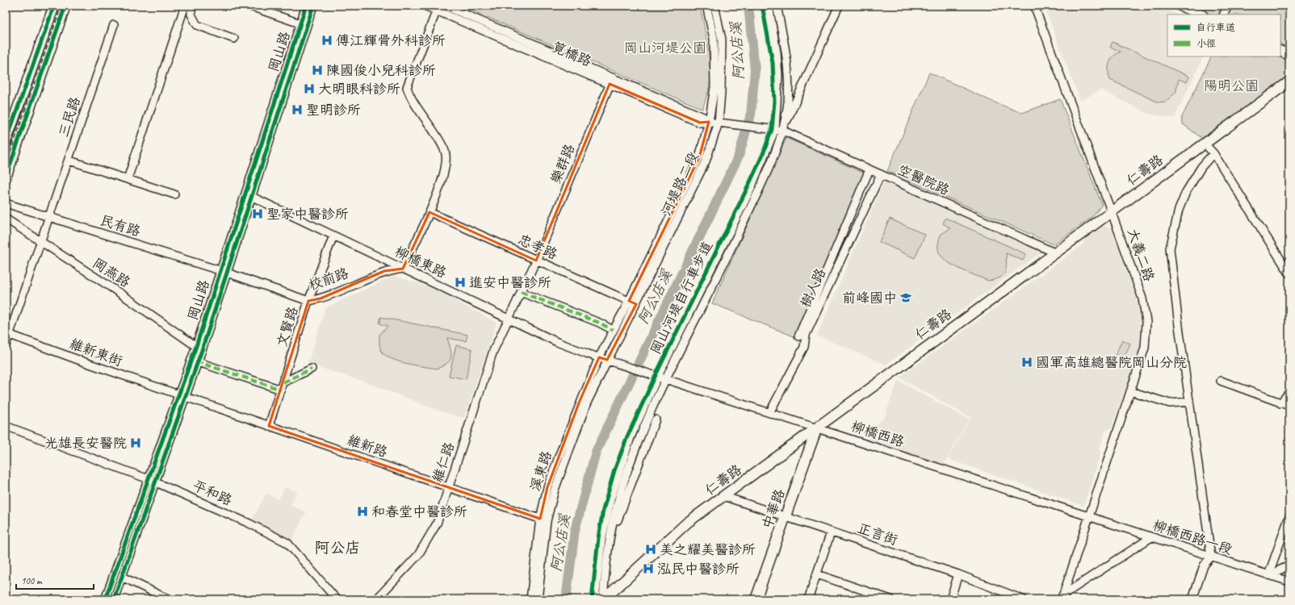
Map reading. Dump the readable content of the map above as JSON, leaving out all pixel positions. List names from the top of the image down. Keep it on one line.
{"streets":{"main road":["仁壽路","中華路"],"street":["岡山路","筧橋路","三民路","樂群路","空醫院路","河堤路二段","民有路","忠孝路","大義二路","柳橋東路","岡燕路","校前路","樹人路","文賢路","維新東街","柳橋西路","維新路","維仁路","溪東路","平和路","正言街","柳橋西路一段"],"cycle path":["岡山河堤自行車步道"]},"crossings":[["岡山路","民有路"],["岡山路","柳橋東路"],["岡山路","岡燕路"],["岡山路","校前路"],["岡山路","維新東街"],["岡山路","維新路"],["岡山路","平和路"],["筧橋路","樂群路"],["筧橋路","空醫院路"],["筧橋路","河堤路二段"],["三民路","民有路"],["三民路","岡燕路"],["三民路","維新東街"],["樂群路","忠孝路"],["樂群路","維仁路"],["仁壽路","空醫院路"],["仁壽路","大義二路"],["仁壽路","柳橋西路"],["仁壽路","中華路"],["仁壽路","正言街"],["空醫院路","樹人路"],["河堤路二段","忠孝路"],["河堤路二段","柳橋東路"],["河堤路二段","溪東路"],["民有路","校前路"],["大義二路","柳橋西路"],["大義二路","柳橋西路一段"],["柳橋東路","校前路"],["柳橋東路","文賢路"],["柳橋東路","柳橋西路"],["柳橋東路","維仁路"],["柳橋東路","溪東路"],["校前路","文賢路"],["樹人路","柳橋西路"],["文賢路","維新路"],["維新東街","維新路"],["柳橋西路","中華路"],["柳橋西路","柳橋西路一段"],["維新路","維仁路"],["維新路","溪東路"],["中華路","正言街"]],"districts":["阿公店"],"water":["阿公店溪"],"parks":["岡山河堤公園","陽明公園"],"places":{"hospital":["傅江輝骨外科診所","陳國俊小兒科診所","大明眼科診所","聖明診所","聖家中醫診所","進安中醫診所","國軍高雄總醫院岡山分院","光雄長安醫院","和春堂中醫診所","美之耀美醫診所","泓民中醫診所"],"school or university":["前峰國中"]},"legend":["自行車道","小徑"],"scale_bar":"100 m"}
